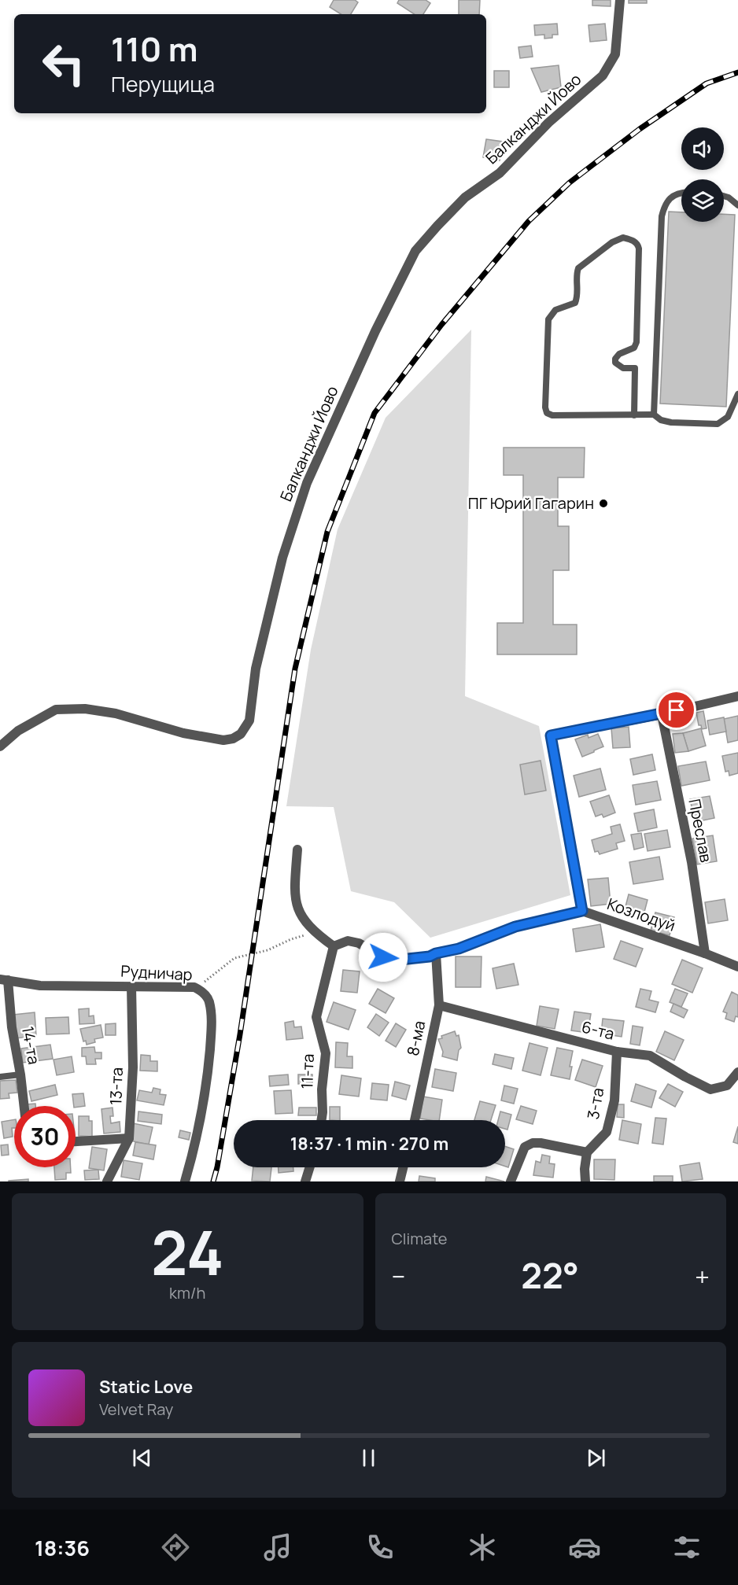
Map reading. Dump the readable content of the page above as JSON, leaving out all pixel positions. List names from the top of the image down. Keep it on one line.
{"streets":{"street":["Балканджи Йово","Преслав","Козлодуй","Рудничар","6-та","8-ма","14-та","11-та","13-та","3-та"]},"crossings":[["Преслав","Козлодуй"],["Козлодуй","8-ма"],["Козлодуй","11-та"],["Рудничар","14-та"],["Рудничар","13-та"],["6-та","8-ма"],["6-та","3-та"]],"places":["ПГ Юрий Гагарин"],"page":{"turn":["110 m","Перущица"],"limit":"30","trip":"18:37 · 1 min · 270 m","tile":[["24","km/h"],"Climate"],"heat":["−","22°","+"],"song":["Static Love","Velvet Ray"],"tabs":"18:36"}}
